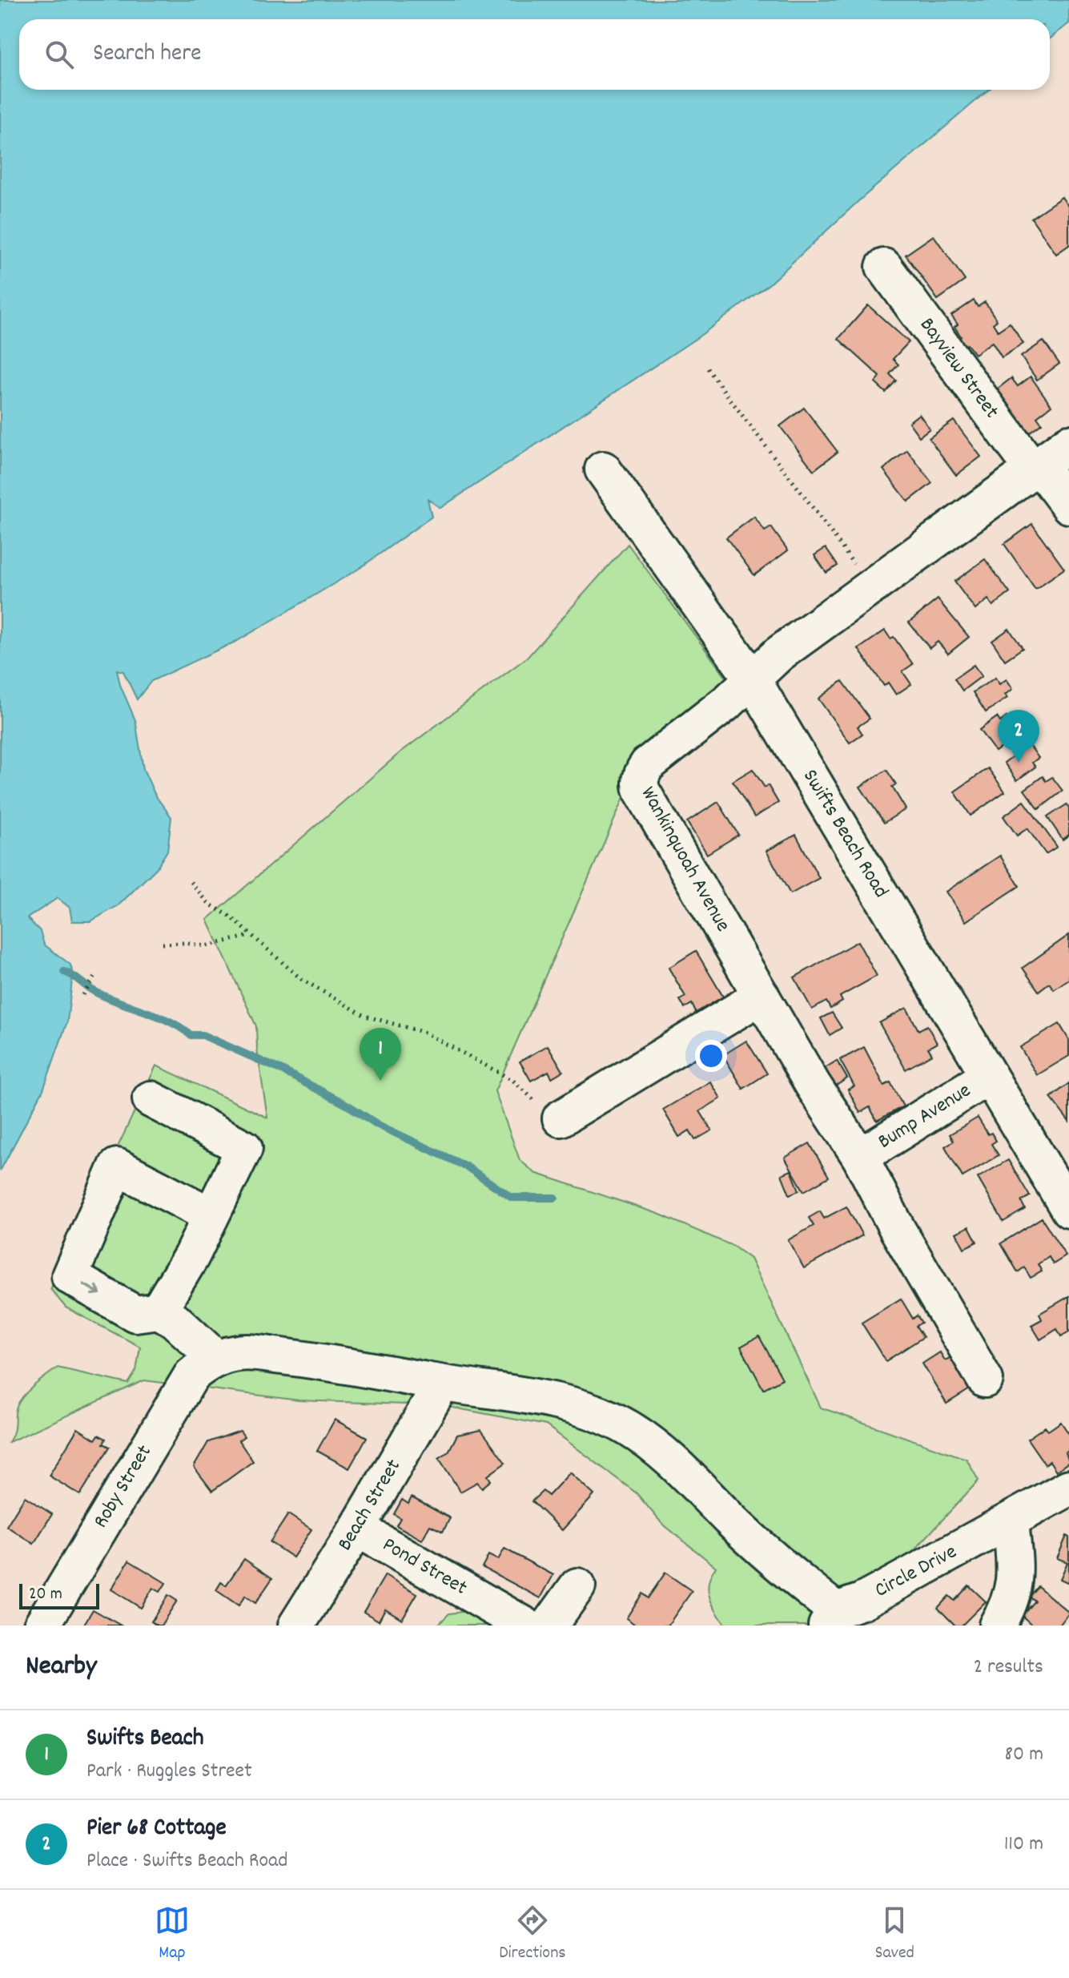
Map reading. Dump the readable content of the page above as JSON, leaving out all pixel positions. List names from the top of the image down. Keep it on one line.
{"streets":{"street":["Bayview Street","Swifts Beach Road","Wankinquoah Avenue","Bump Avenue","Roby Street","Beach Street","Pond Street","Circle Drive"]},"crossings":[["Bayview Street","Wankinquoah Avenue"],["Swifts Beach Road","Wankinquoah Avenue"],["Swifts Beach Road","Bump Avenue"],["Wankinquoah Avenue","Bump Avenue"],["Beach Street","Pond Street"]],"scale_bar":"20 m","page":{"search":"Search here","pins":["2","1"],"scale":"20 m","heading":["Nearby","2 results"],"list":[{"mark":"1","name":"Swifts Beach","note":"Park · Ruggles Street","value":"80 m"},{"mark":"2","name":"Pier 68 Cottage","note":"Place · Swifts Beach Road","value":"110 m"}],"nav":["Map","Directions","Saved"]}}
